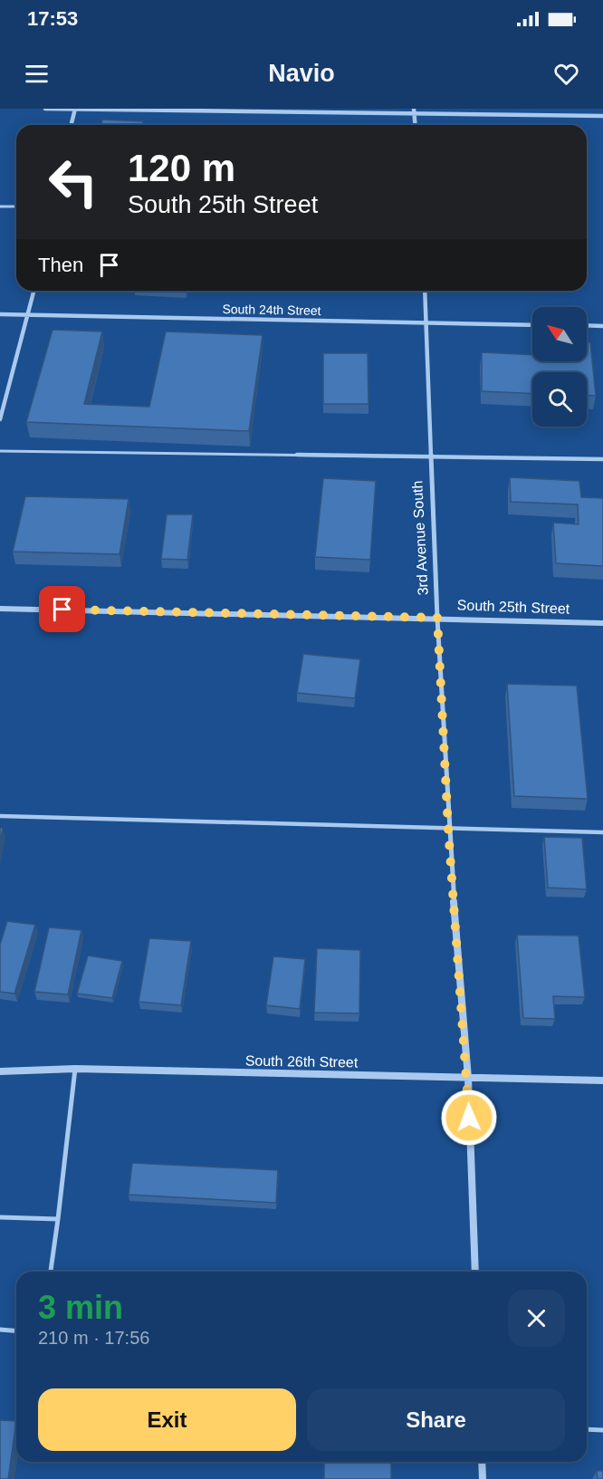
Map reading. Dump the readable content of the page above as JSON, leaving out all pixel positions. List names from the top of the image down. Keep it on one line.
{"streets":{"street":["South 24th Street","3rd Avenue South","South 25th Street","South 26th Street"]},"crossings":[["South 24th Street","3rd Avenue South"],["3rd Avenue South","South 25th Street"],["3rd Avenue South","South 26th Street"]],"north":"top left","page":{"status":"17:53","header":"Navio","turn":["120 m","South 25th Street"],"then":"Then","heading":["3 min","210 m · 17:56"],"buttons":["Exit","Share"]}}
